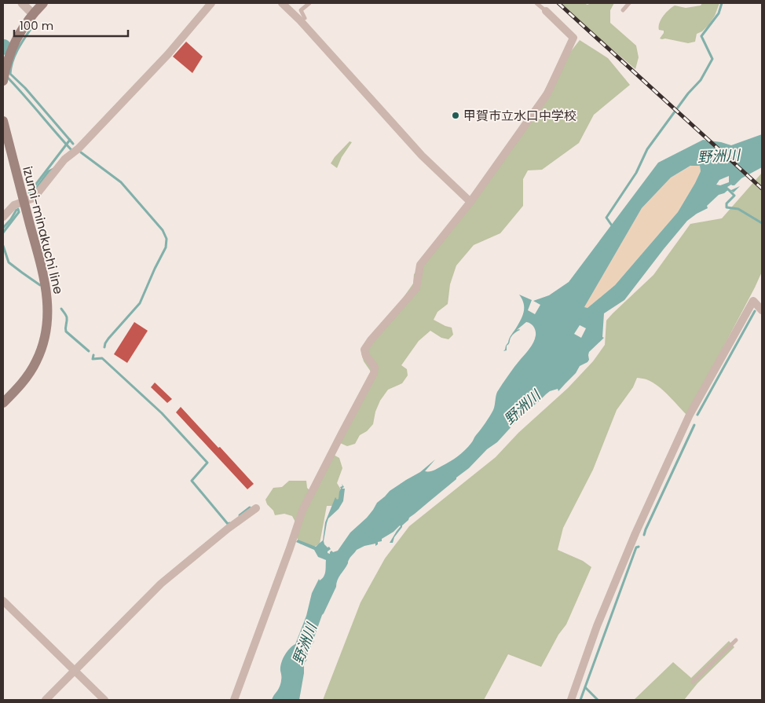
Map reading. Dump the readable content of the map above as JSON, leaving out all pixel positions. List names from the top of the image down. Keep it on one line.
{"streets":{"main road":["izumi-minakuchi line"]},"water":["野洲川"],"places":["甲賀市立水口中学校"],"scale_bar":"100 m"}
